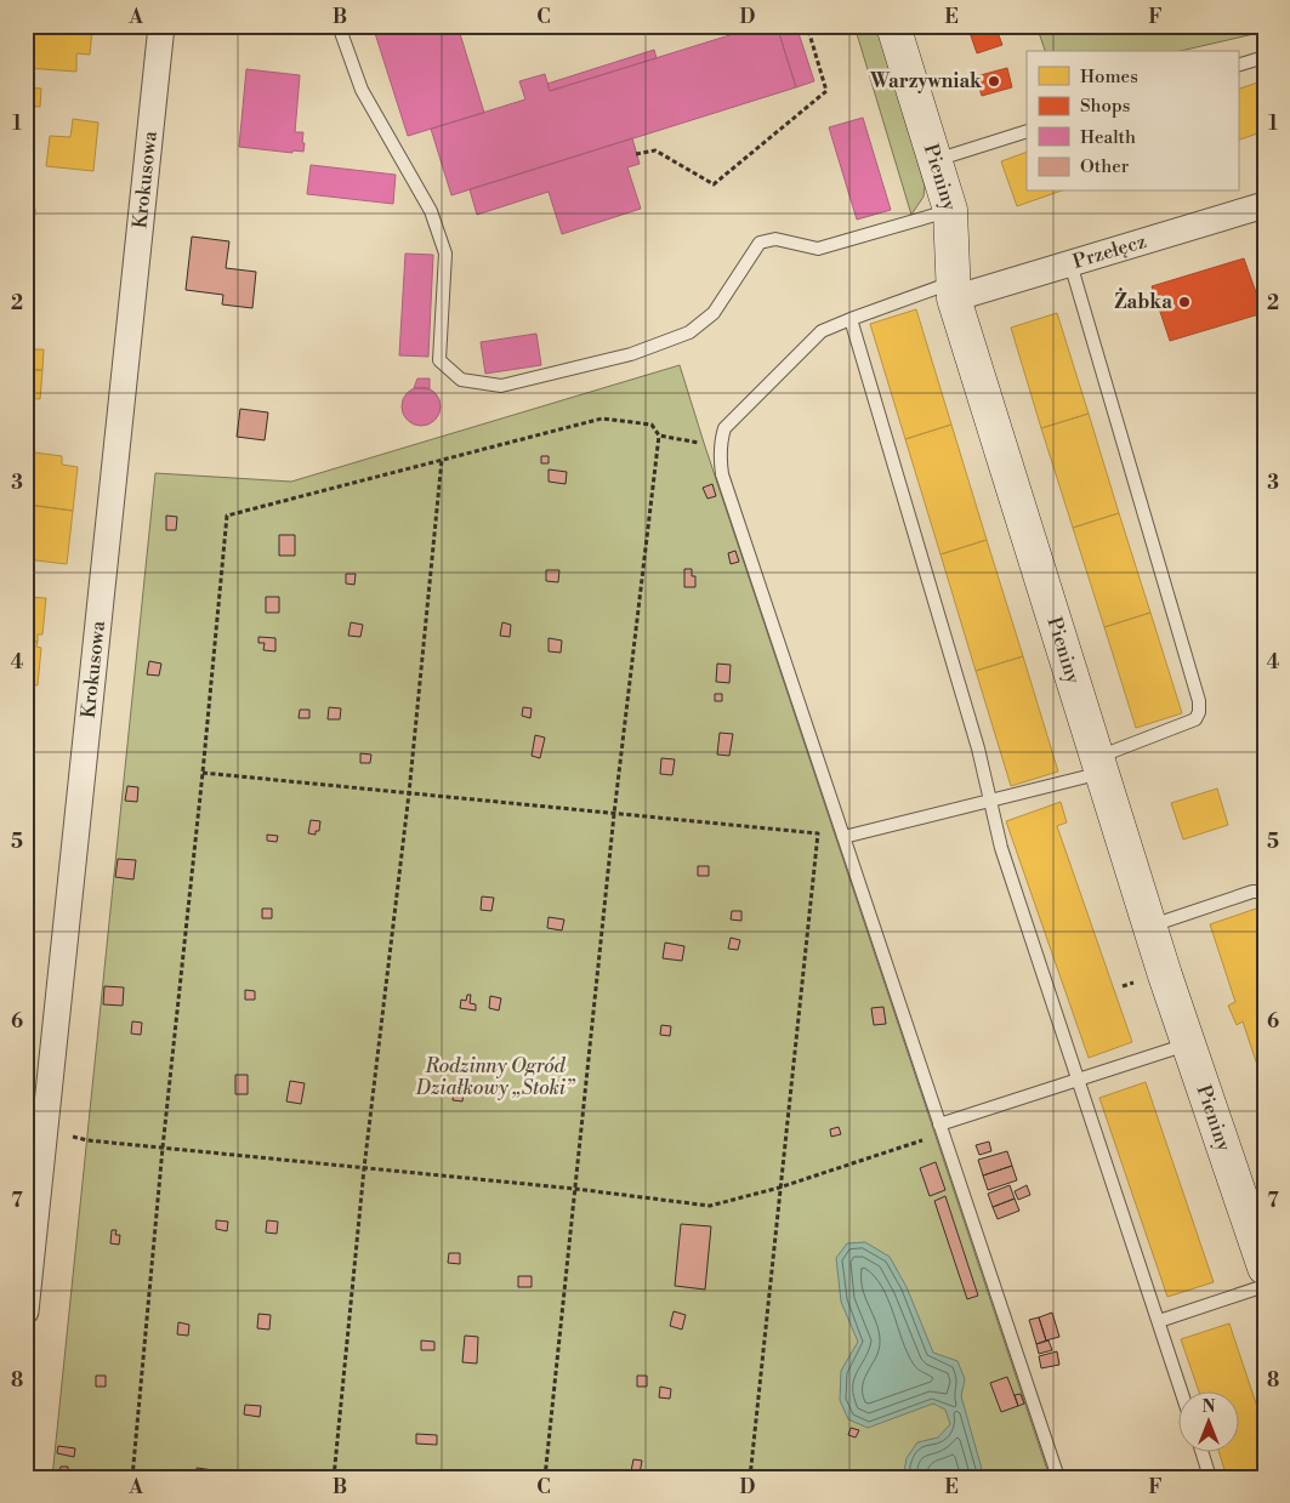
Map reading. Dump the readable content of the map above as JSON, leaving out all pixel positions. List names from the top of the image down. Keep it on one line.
{"streets":{"street":["Pieniny","Krokusowa","Przełęcz"]},"crossings":[["Pieniny","Przełęcz"]],"parks":["Rodzinny Ogród Działkowy „Stoki”"],"places":["Warzywniak","Żabka"],"legend":["Homes","Shops","Health","Other"],"north":"top","grid":{"columns":["A","B","C","D","E","F"],"rows":["1","2","3","4","5","6","7","8"]}}
